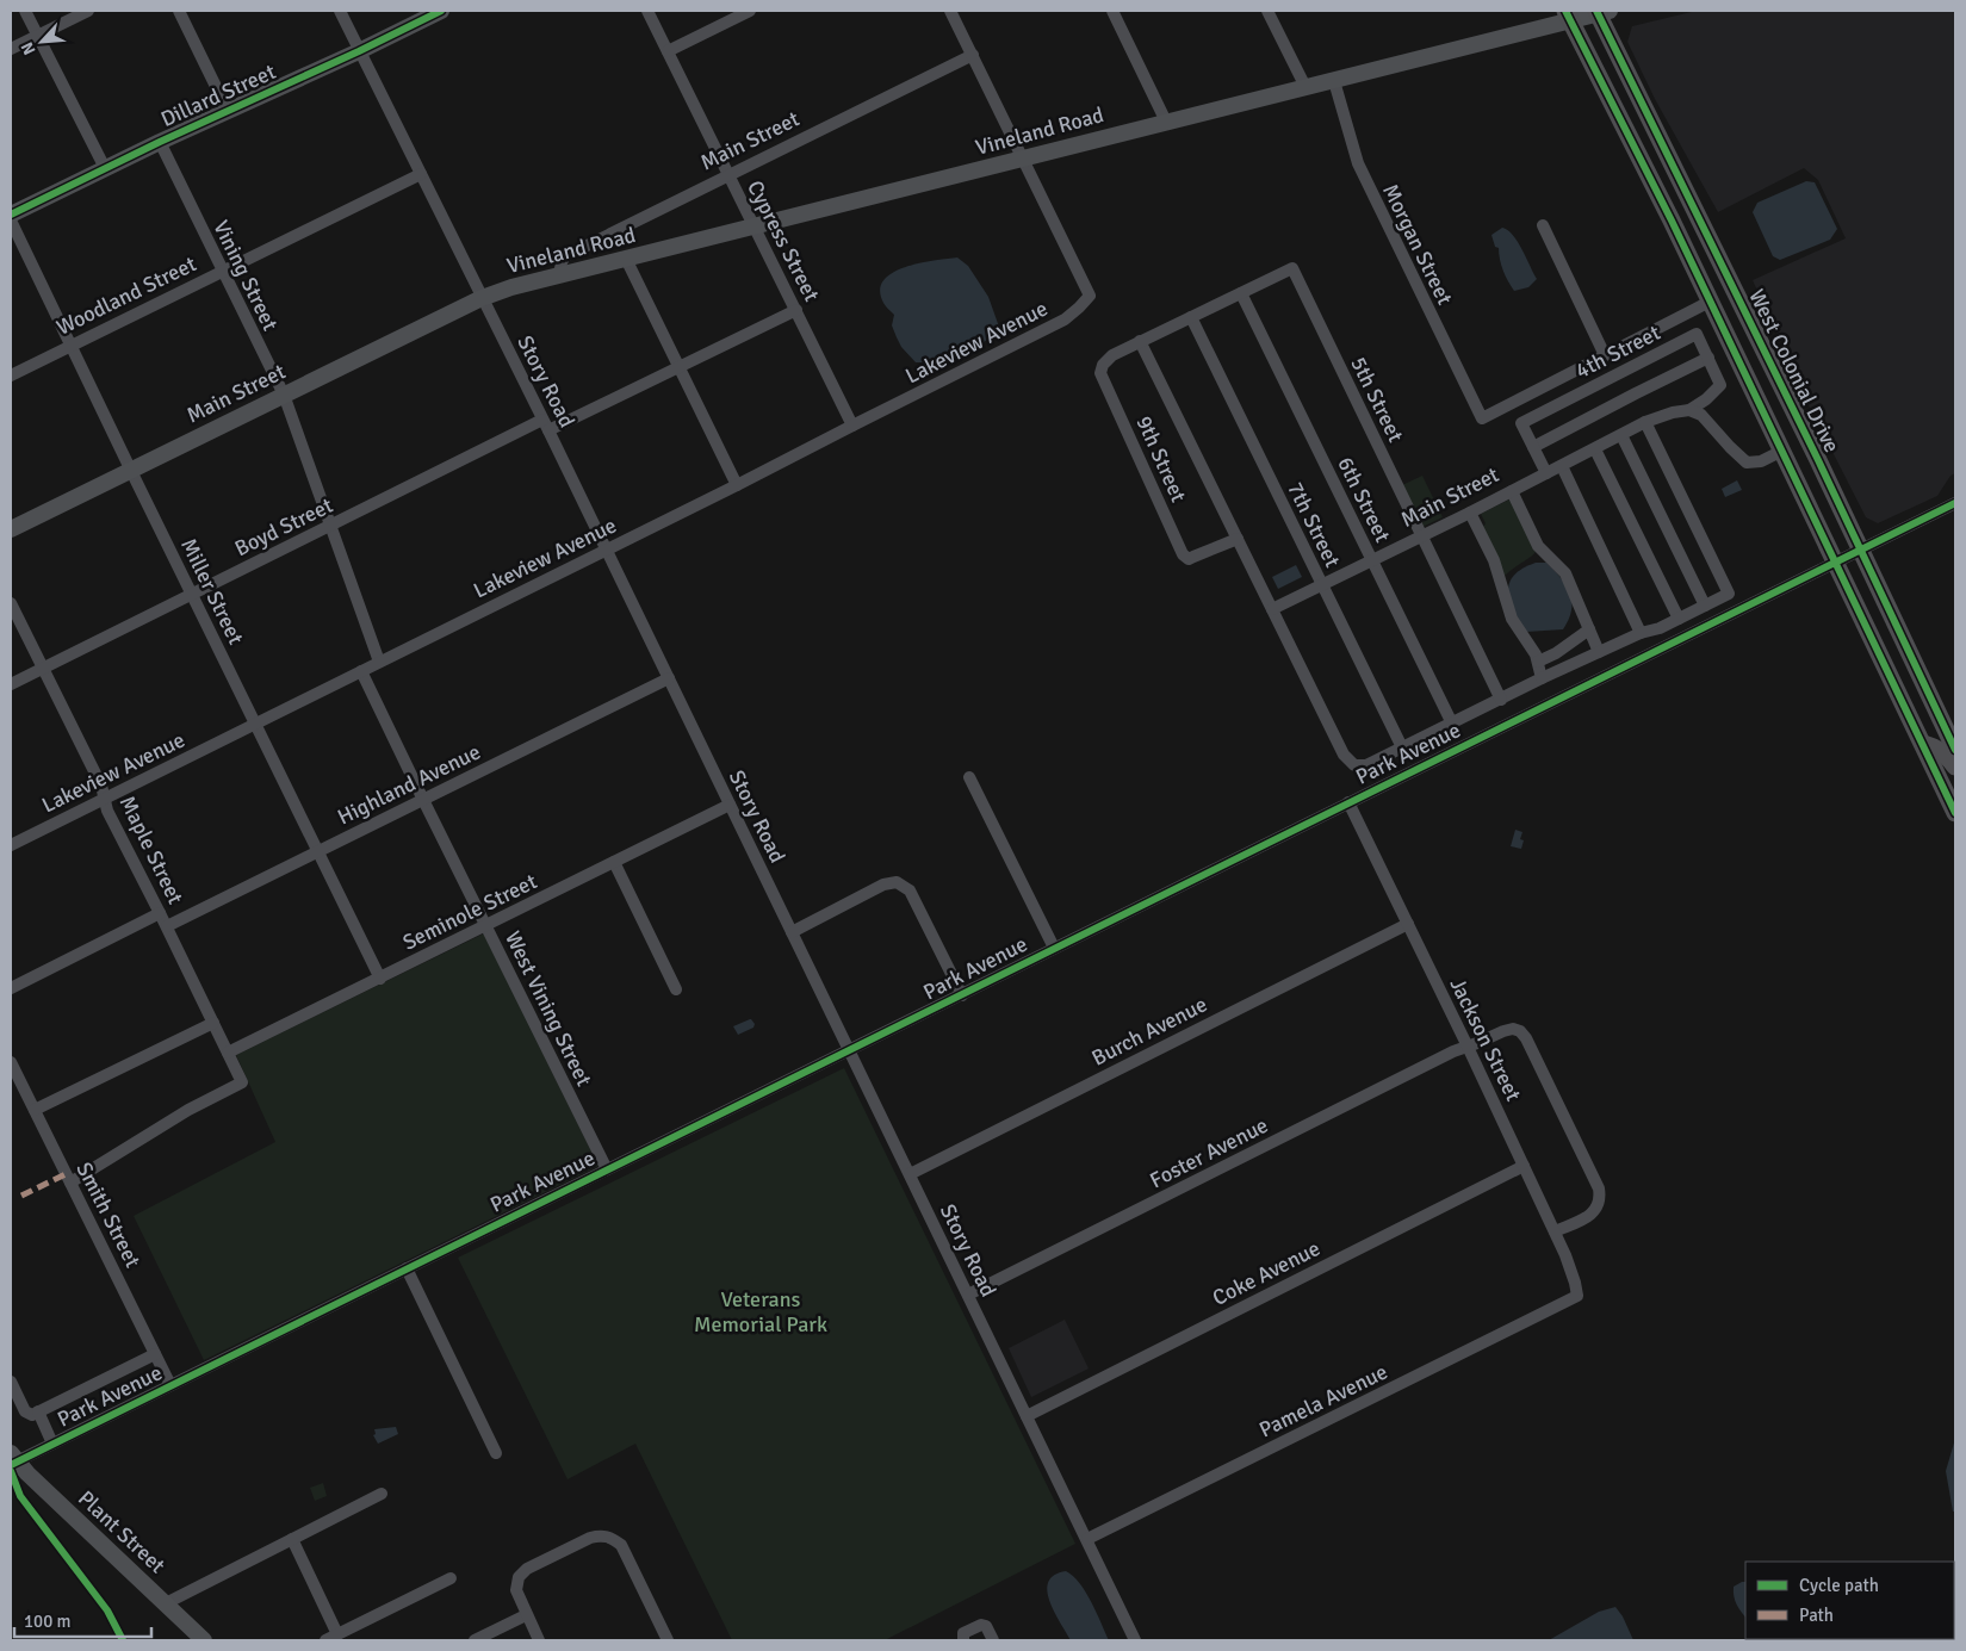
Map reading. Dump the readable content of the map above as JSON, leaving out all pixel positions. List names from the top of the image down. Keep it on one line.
{"streets":{"highway":["West Colonial Drive"],"main road":["Dillard Street","Vineland Road","Main Street","Plant Street"],"street":["Cypress Street","Morgan Street","Vining Street","Woodland Street","Lakeview Avenue","4th Street","Story Road","5th Street","9th Street","6th Street","7th Street","Boyd Street","Miller Street","Park Avenue","Highland Avenue","Maple Street","Seminole Street","West Vining Street","Burch Avenue","Jackson Street","Foster Avenue","Smith Street","Coke Avenue","Pamela Avenue"]},"crossings":[["Dillard Street","Vining Street"],["Dillard Street","Story Road"],["Vineland Road","Main Street"],["Vineland Road","Cypress Street"],["Vineland Road","Morgan Street"],["Vineland Road","Lakeview Avenue"],["Vineland Road","West Colonial Drive"],["Vineland Road","Story Road"],["Main Street","Cypress Street"],["Main Street","Vining Street"],["Main Street","4th Street"],["Main Street","Story Road"],["Main Street","5th Street"],["Main Street","6th Street"],["Main Street","7th Street"],["Main Street","Miller Street"],["Cypress Street","Lakeview Avenue"],["Cypress Street","Boyd Street"],["Vining Street","Woodland Street"],["Vining Street","Lakeview Avenue"],["Vining Street","Boyd Street"],["Woodland Street","Story Road"],["Woodland Street","Miller Street"],["Lakeview Avenue","Story Road"],["Lakeview Avenue","Miller Street"],["Lakeview Avenue","Maple Street"],["West Colonial Drive","Park Avenue"],["Story Road","Boyd Street"],["Story Road","Park Avenue"],["Story Road","Highland Avenue"],["Story Road","Seminole Street"],["Story Road","Burch Avenue"],["Story Road","Foster Avenue"],["Story Road","Coke Avenue"],["Story Road","Pamela Avenue"],["5th Street","9th Street"],["5th Street","6th Street"],["5th Street","7th Street"],["Boyd Street","Miller Street"],["Boyd Street","Maple Street"],["Miller Street","Highland Avenue"],["Miller Street","Seminole Street"],["Park Avenue","West Vining Street"],["Park Avenue","Jackson Street"],["Park Avenue","Smith Street"],["Park Avenue","Plant Street"],["Highland Avenue","Maple Street"],["Highland Avenue","West Vining Street"],["Maple Street","Seminole Street"],["Maple Street","Smith Street"],["Seminole Street","West Vining Street"],["Burch Avenue","Jackson Street"],["Jackson Street","Foster Avenue"],["Jackson Street","Coke Avenue"],["Jackson Street","Pamela Avenue"]],"parks":["Veterans Memorial Park"],"legend":["Cycle path","Path"],"scale_bar":"100 m","north":"bottom left"}
